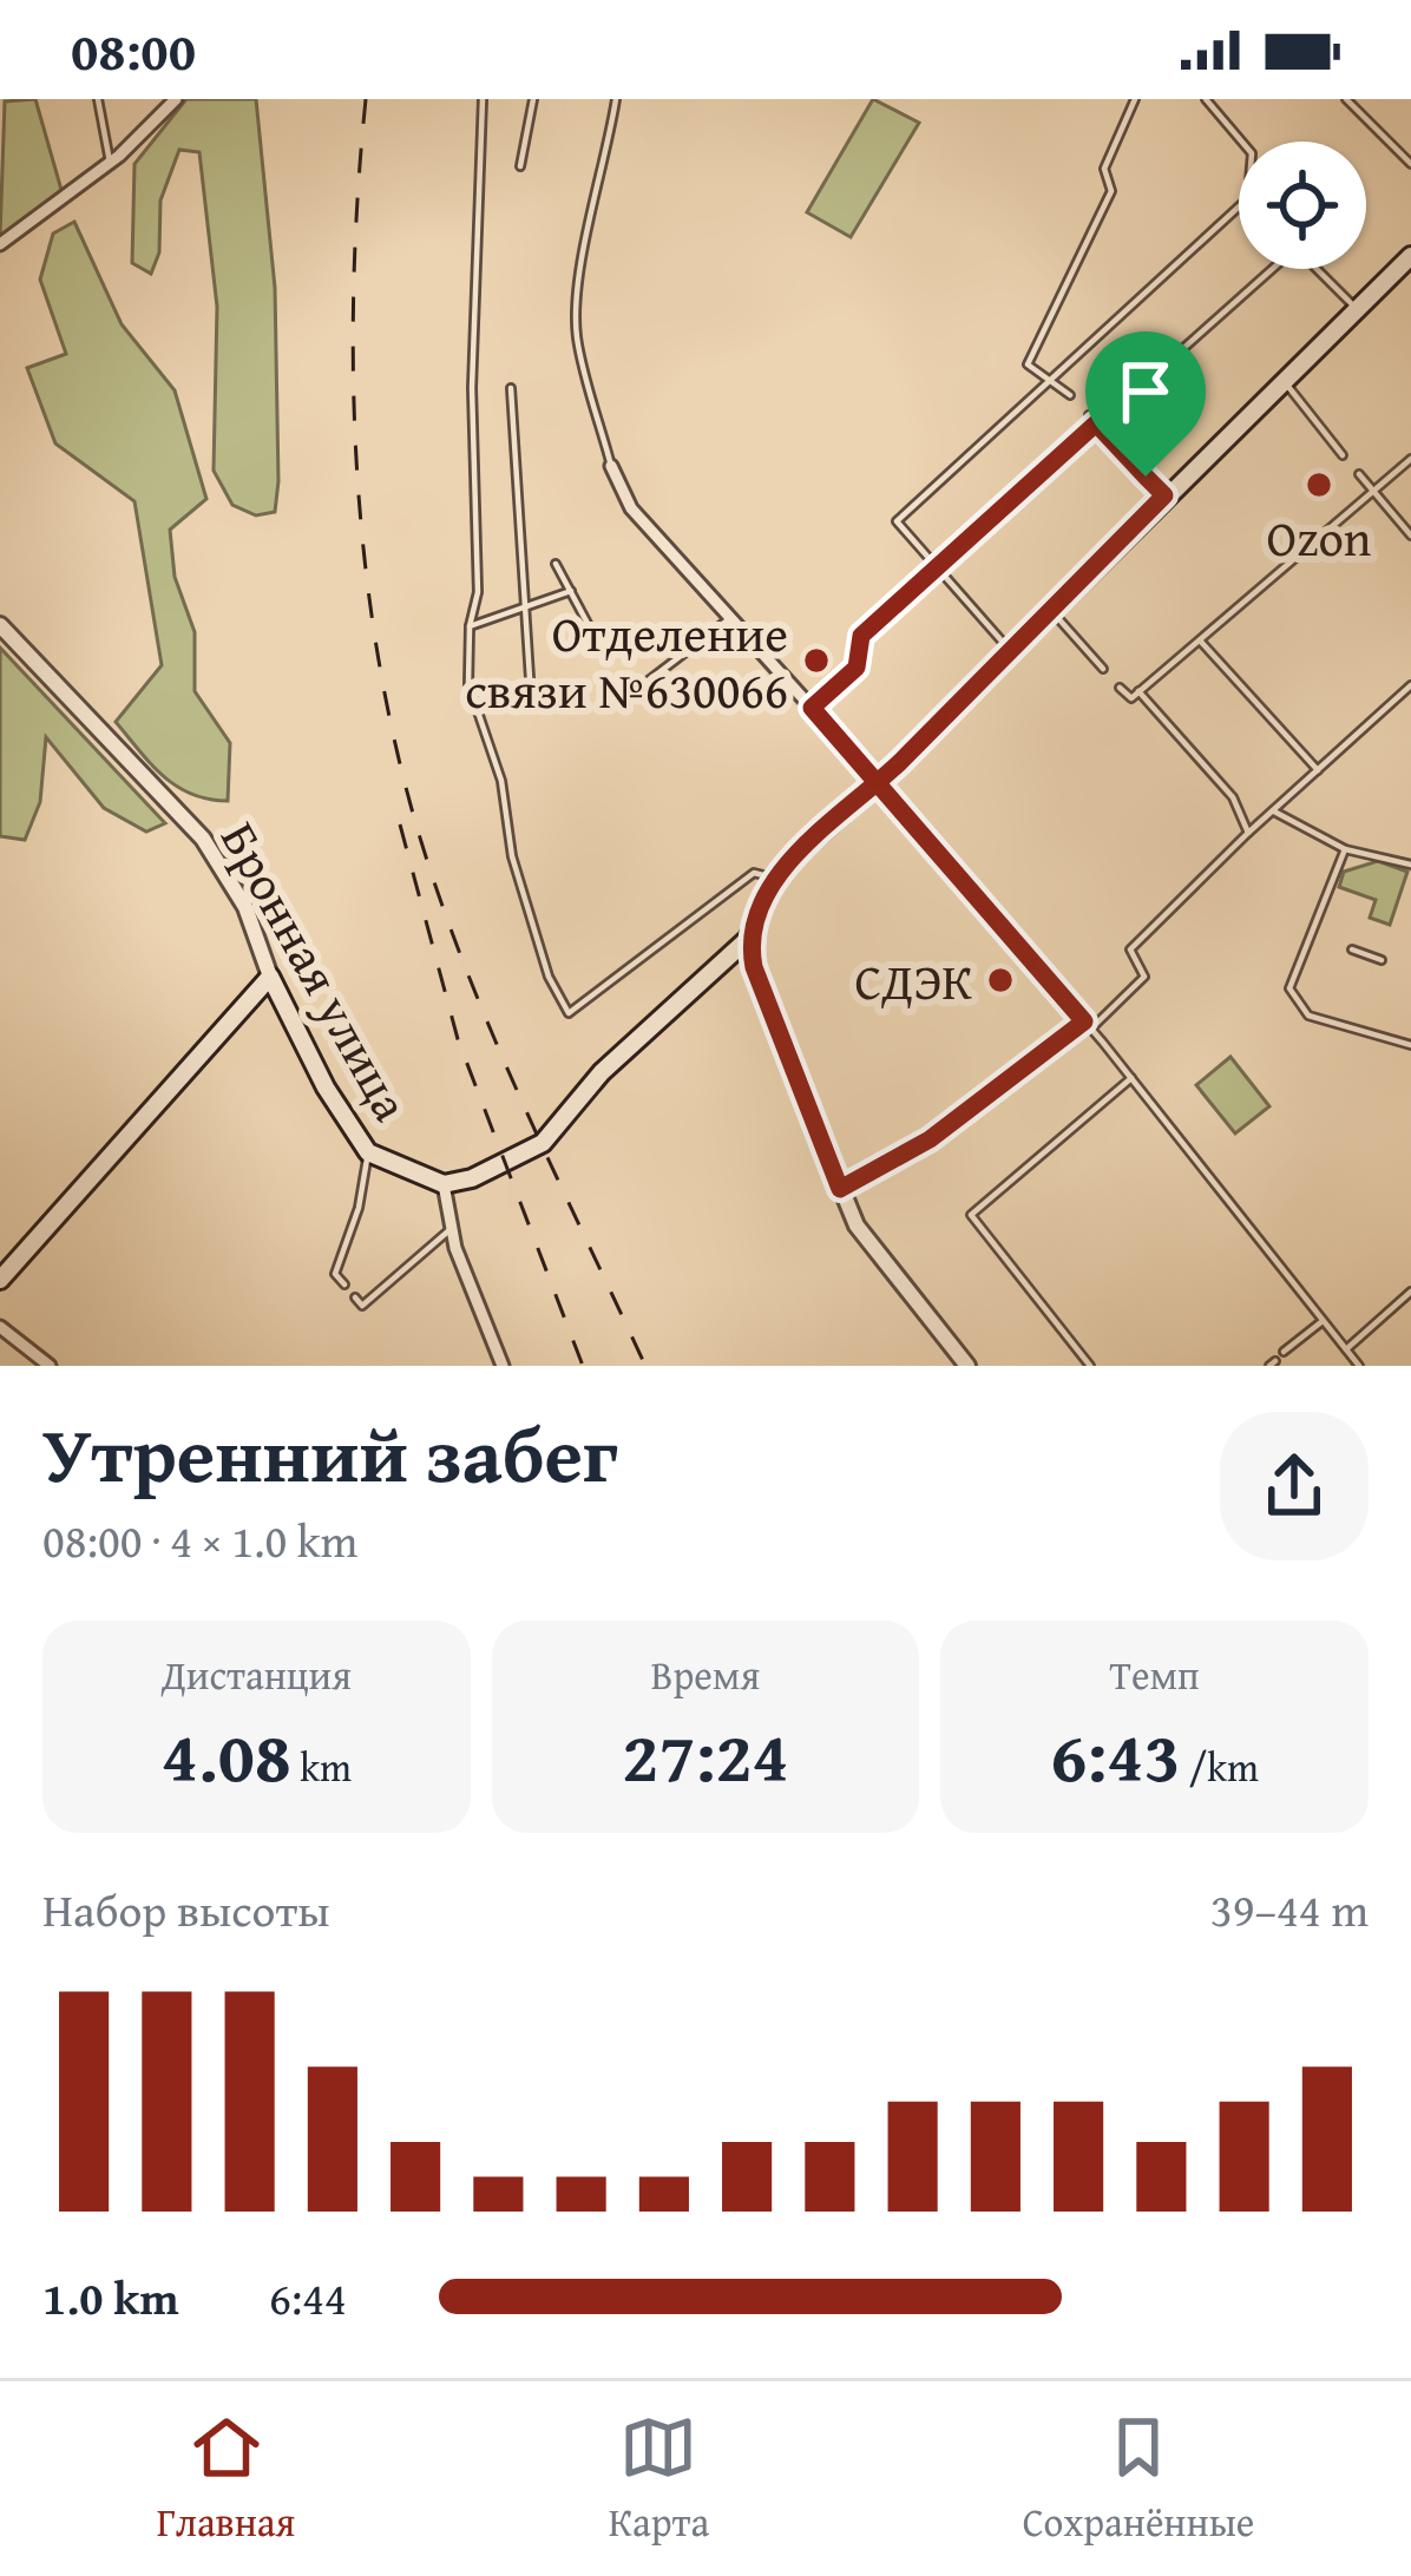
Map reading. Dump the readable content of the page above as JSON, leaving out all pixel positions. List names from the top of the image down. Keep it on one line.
{"streets":{"main road":["Бронная улица"]},"places":["Ozon","Отделение связи №630066","СДЭК"],"page":{"status":"08:00","heading":["Утренний забег","08:00 · 4 × 1.0 km"],"stats":[["Дистанция","4.08 km"],["Время","27:24"],["Темп","6:43 /km"]],"chart":["Набор высоты","39–44 m"],"list":[{"name":"1.0 km","note":"6:44"}],"tabs":["Главная","Карта","Сохранённые"]}}
